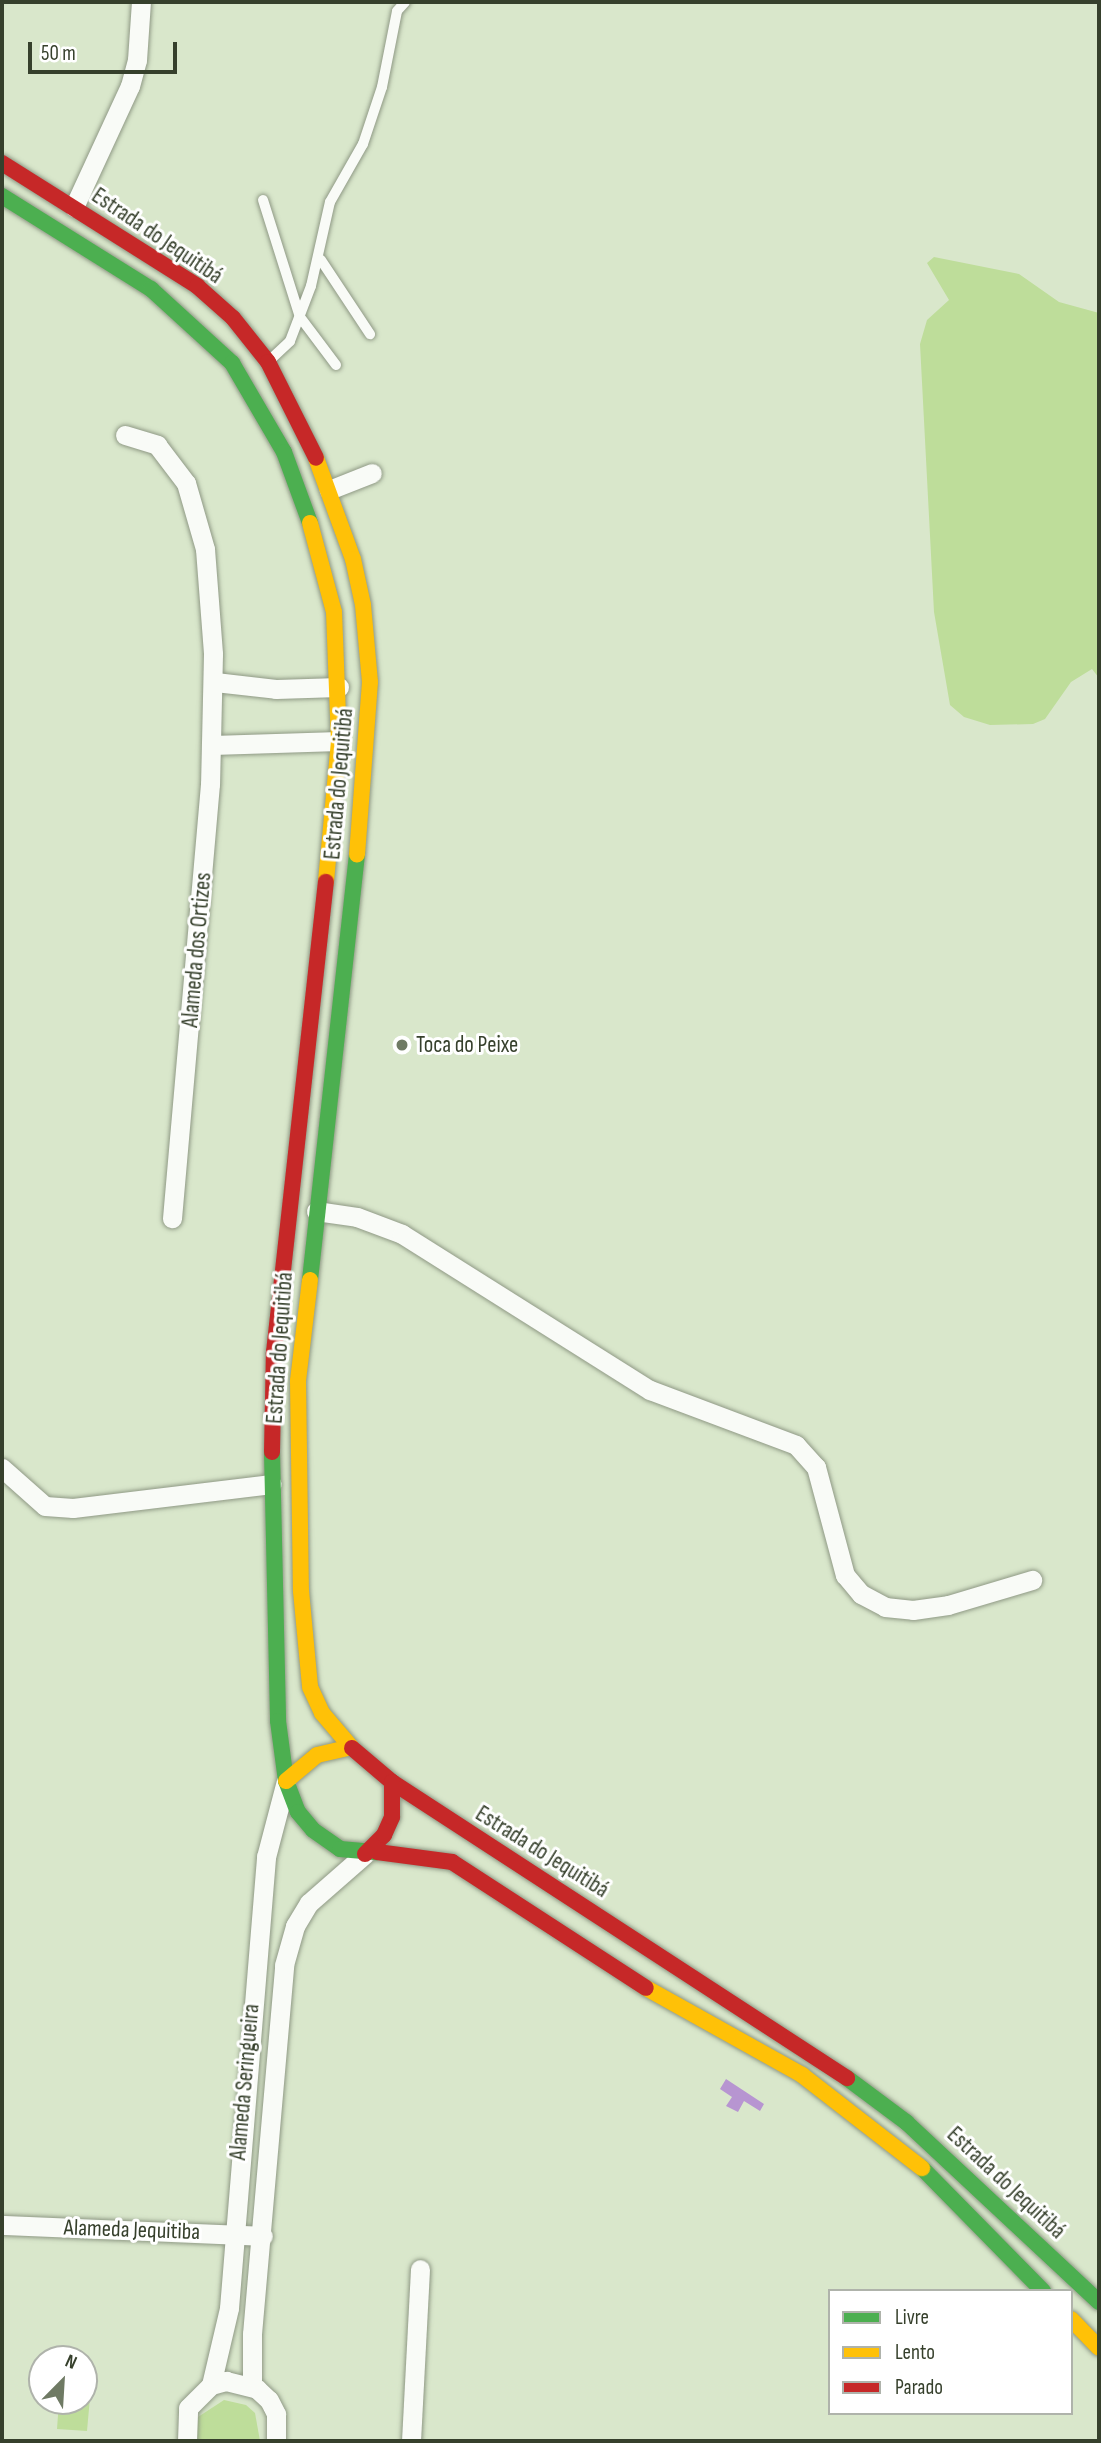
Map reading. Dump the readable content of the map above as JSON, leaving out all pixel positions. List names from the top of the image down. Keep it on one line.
{"streets":{"main road":["Estrada do Jequitibá"],"street":["Alameda dos Ortizes","Alameda Seringueira","Alameda Jequitiba"]},"crossings":[["Estrada do Jequitibá","Alameda Seringueira"],["Alameda Seringueira","Alameda Jequitiba"]],"places":["Toca do Peixe"],"legend":["Livre","Lento","Parado"],"scale_bar":"50 m","north":"top right"}
